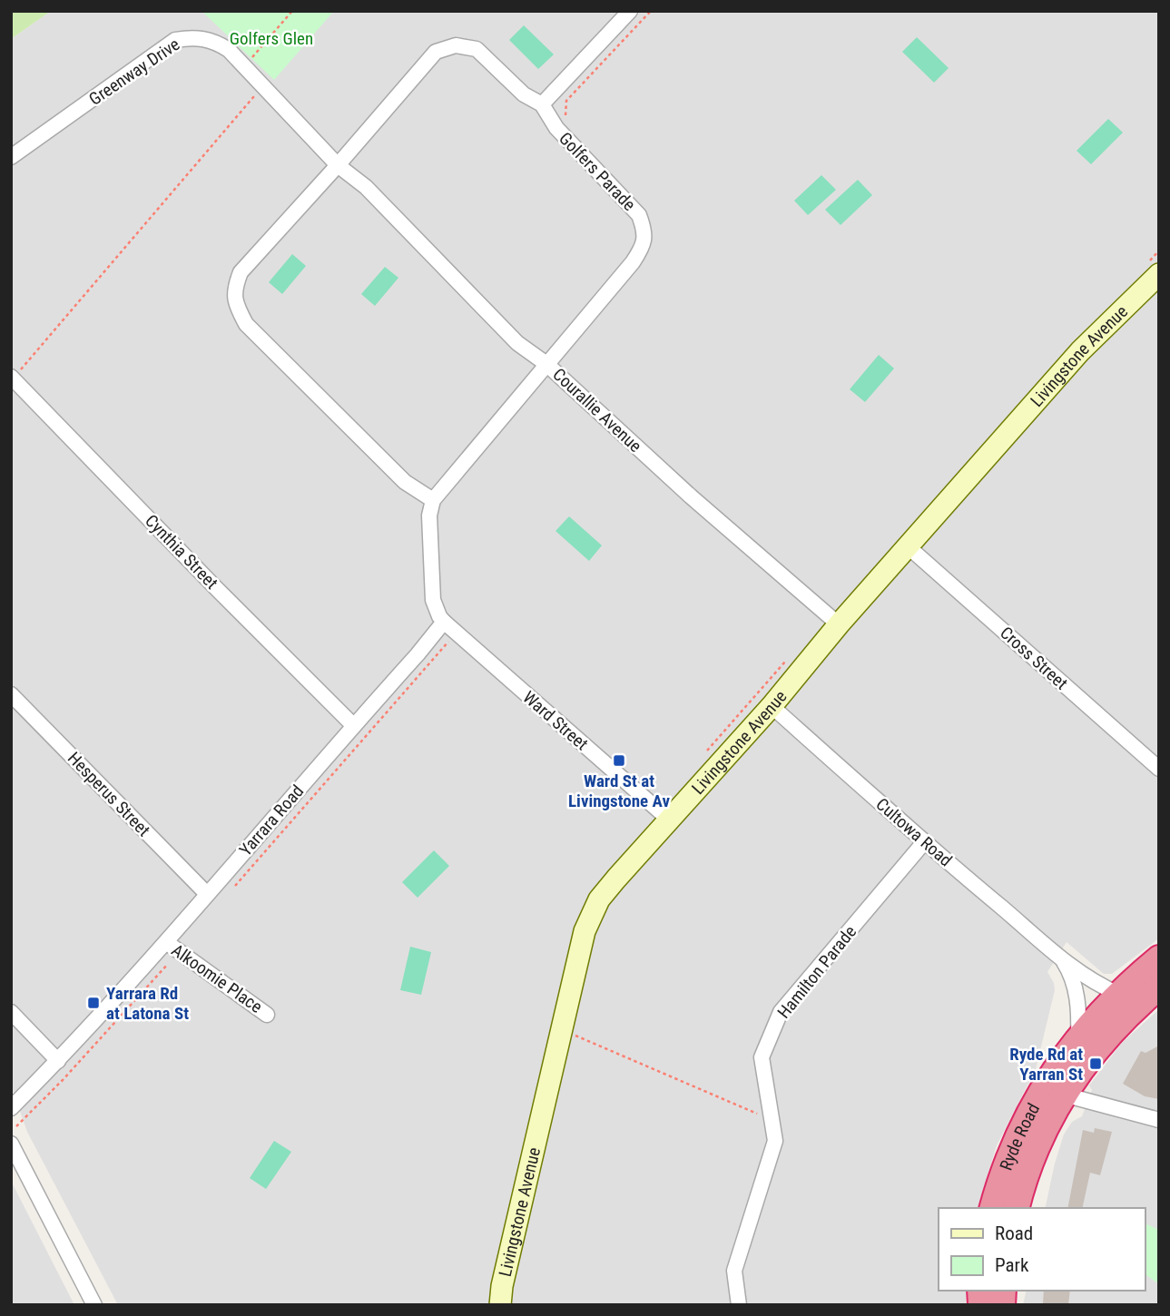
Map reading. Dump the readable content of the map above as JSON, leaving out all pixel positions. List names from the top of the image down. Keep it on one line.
{"streets":{"highway":["Ryde Road"],"street":["Greenway Drive","Golfers Parade","Livingstone Avenue","Courallie Avenue","Cynthia Street","Cross Street","Ward Street","Hesperus Street","Yarrara Road","Cultowa Road","Hamilton Parade","Alkoomie Place"]},"crossings":[["Greenway Drive","Golfers Parade"],["Greenway Drive","Courallie Avenue"],["Golfers Parade","Courallie Avenue"],["Livingstone Avenue","Courallie Avenue"],["Livingstone Avenue","Cross Street"],["Livingstone Avenue","Ward Street"],["Livingstone Avenue","Cultowa Road"],["Cynthia Street","Yarrara Road"],["Ward Street","Yarrara Road"],["Hesperus Street","Yarrara Road"],["Yarrara Road","Alkoomie Place"],["Cultowa Road","Hamilton Parade"],["Cultowa Road","Ryde Road"]],"parks":["Golfers Glen"],"places":{"transit":["Ward St at Livingstone Av","Yarrara Rd at Latona St","Ryde Rd at Yarran St"]},"legend":["Road","Park"]}
